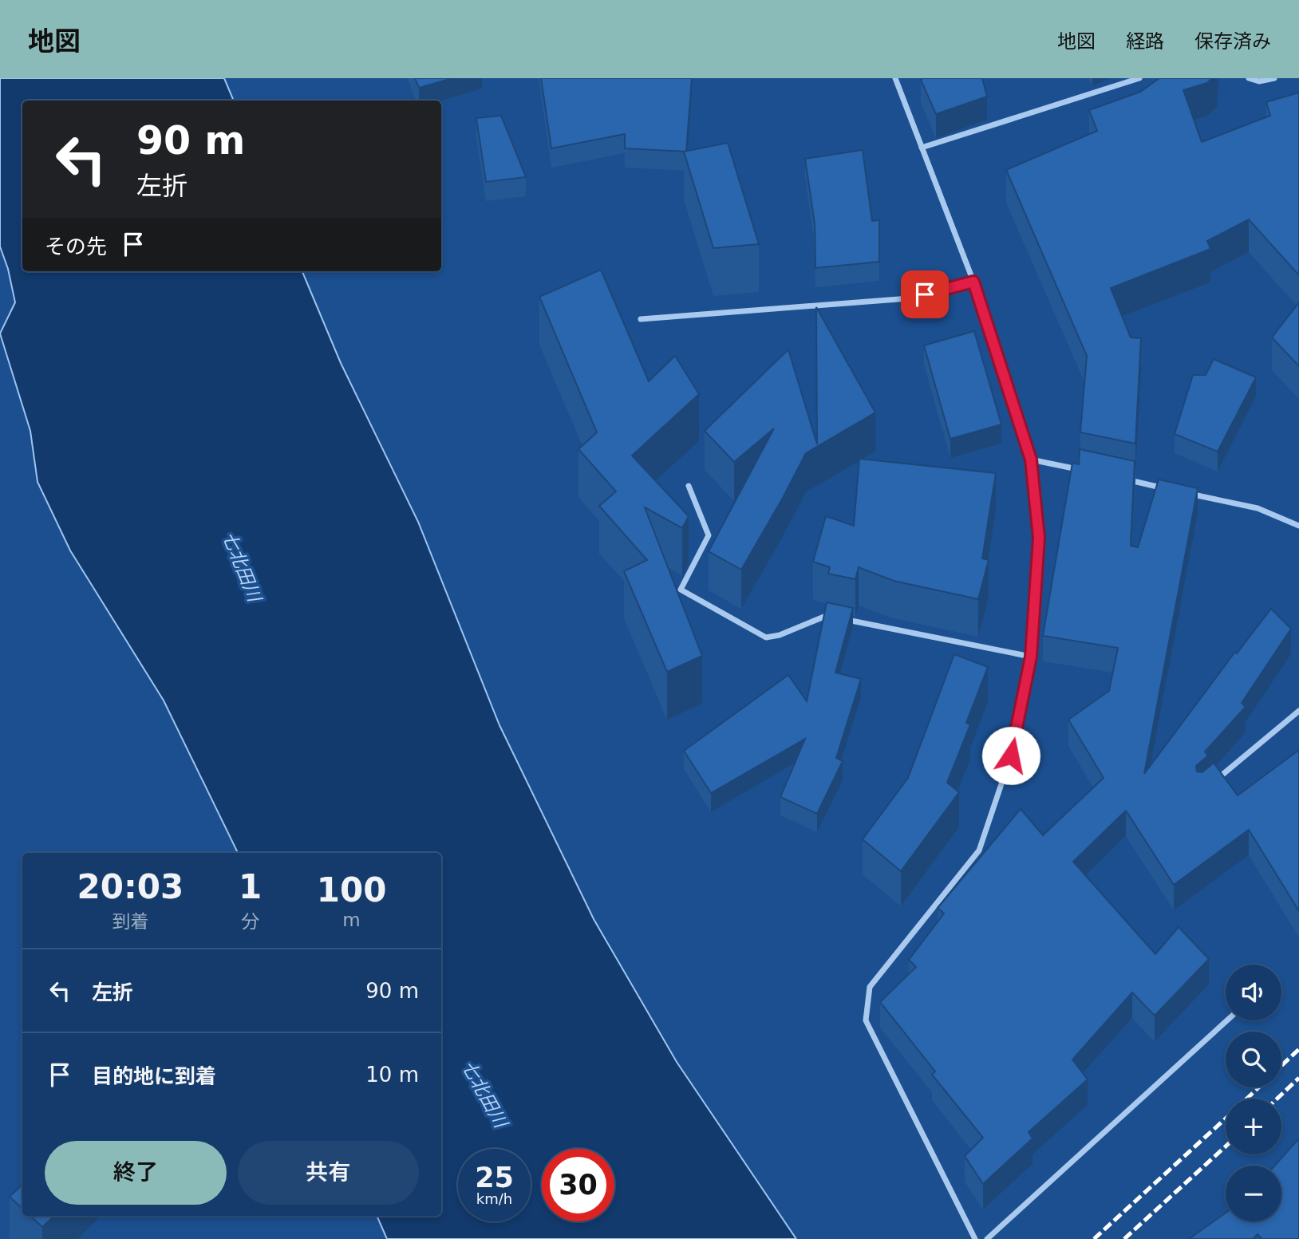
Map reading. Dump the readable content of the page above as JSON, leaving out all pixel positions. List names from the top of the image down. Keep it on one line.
{"water":["七北田川"],"page":{"header":"地図","nav":["地図","経路","保存済み"],"turn":["90 m","左折"],"then":"その先","eta":["20:03","到着","1","分","100","m"],"list":[{"name":"左折","value":"90 m"},{"name":"目的地に到着","value":"10 m"}],"map_buttons":["+","−"],"buttons":["終了","共有"],"speed":"25 km/h","limit":"30"}}
